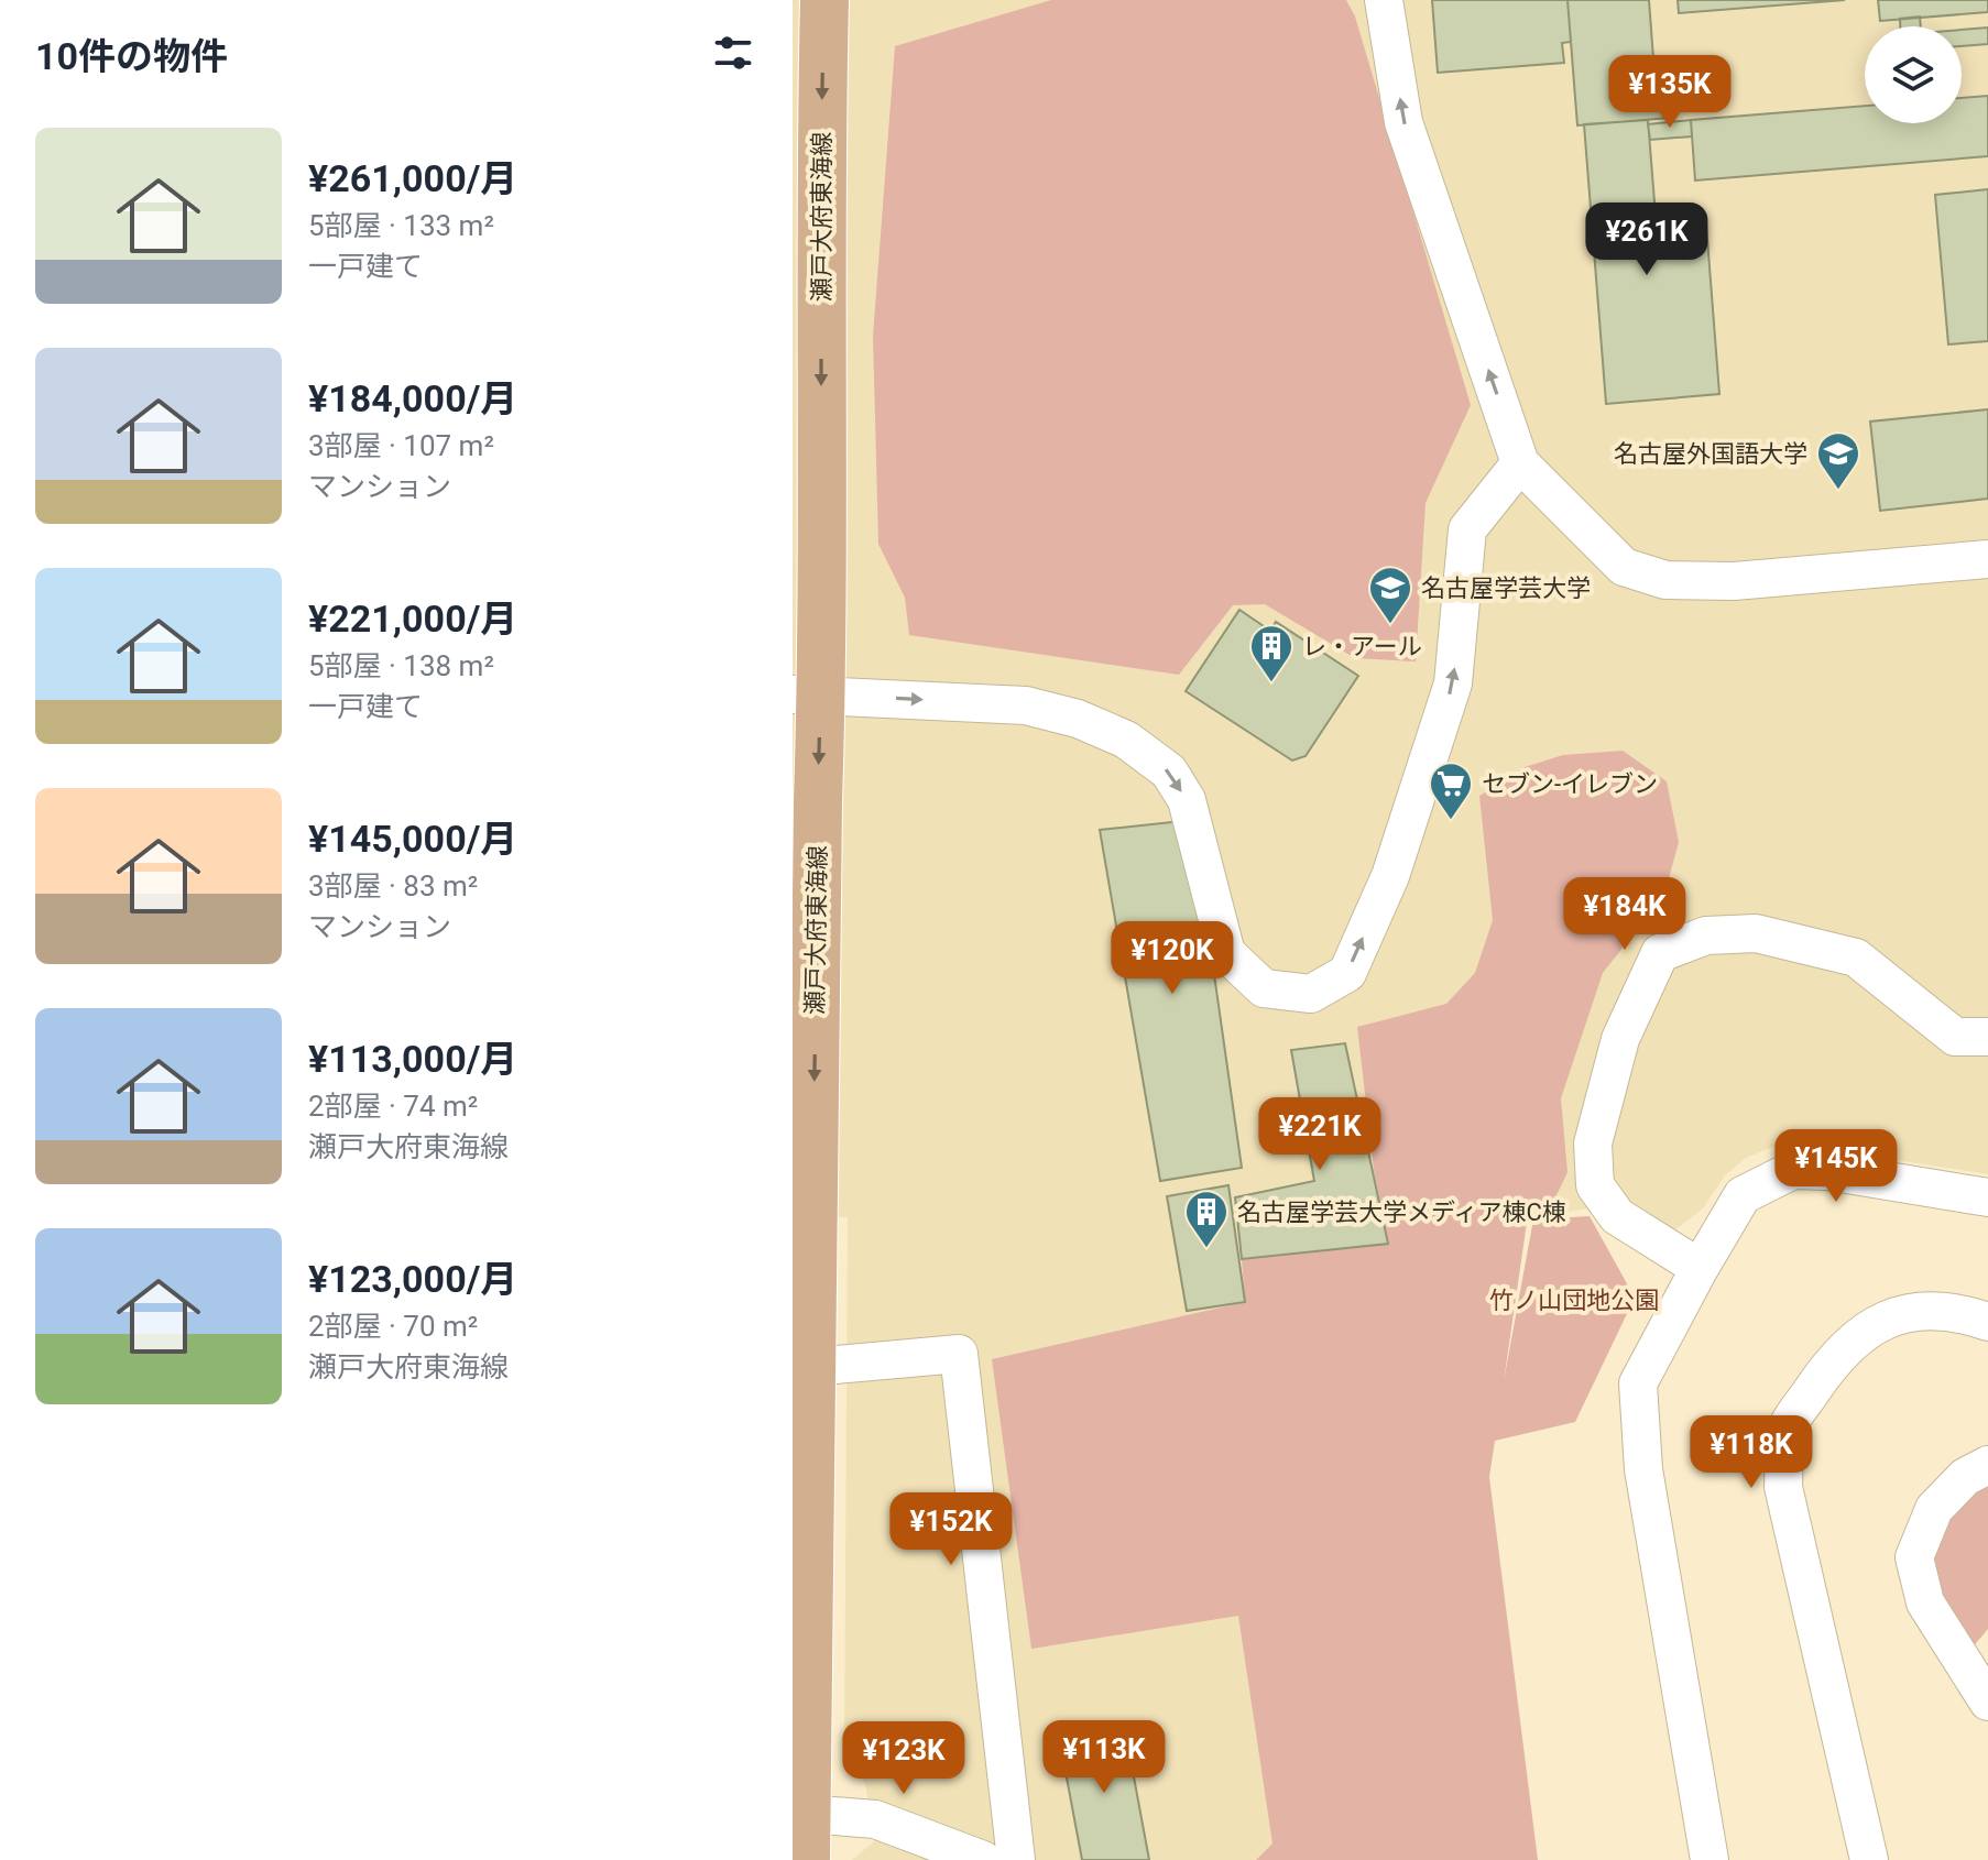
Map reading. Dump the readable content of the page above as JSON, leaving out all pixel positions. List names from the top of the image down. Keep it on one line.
{"streets":{"main road":["瀬戸大府東海線"]},"one_way":["瀬戸大府東海線"],"parks":["竹ノ山団地公園"],"places":{"school or university":["名古屋外国語大学","名古屋学芸大学"],"building":["レ・アール","名古屋学芸大学メディア棟C棟"],"supermarket":["セブン-イレブン"]},"page":{"heading":"10件の物件","price":["¥135K","¥261K","¥184K","¥120K","¥221K","¥145K","¥118K","¥152K","¥113K","¥123K"],"list":[{"name":"¥261,000/月","note":"5部屋 · 133 m² · 一戸建て"},{"name":"¥184,000/月","note":"3部屋 · 107 m² · マンション"},{"name":"¥221,000/月","note":"5部屋 · 138 m² · 一戸建て"},{"name":"¥145,000/月","note":"3部屋 · 83 m² · マンション"},{"name":"¥113,000/月","note":"2部屋 · 74 m² · 瀬戸大府東海線"},{"name":"¥123,000/月","note":"2部屋 · 70 m² · 瀬戸大府東海線"}]}}
